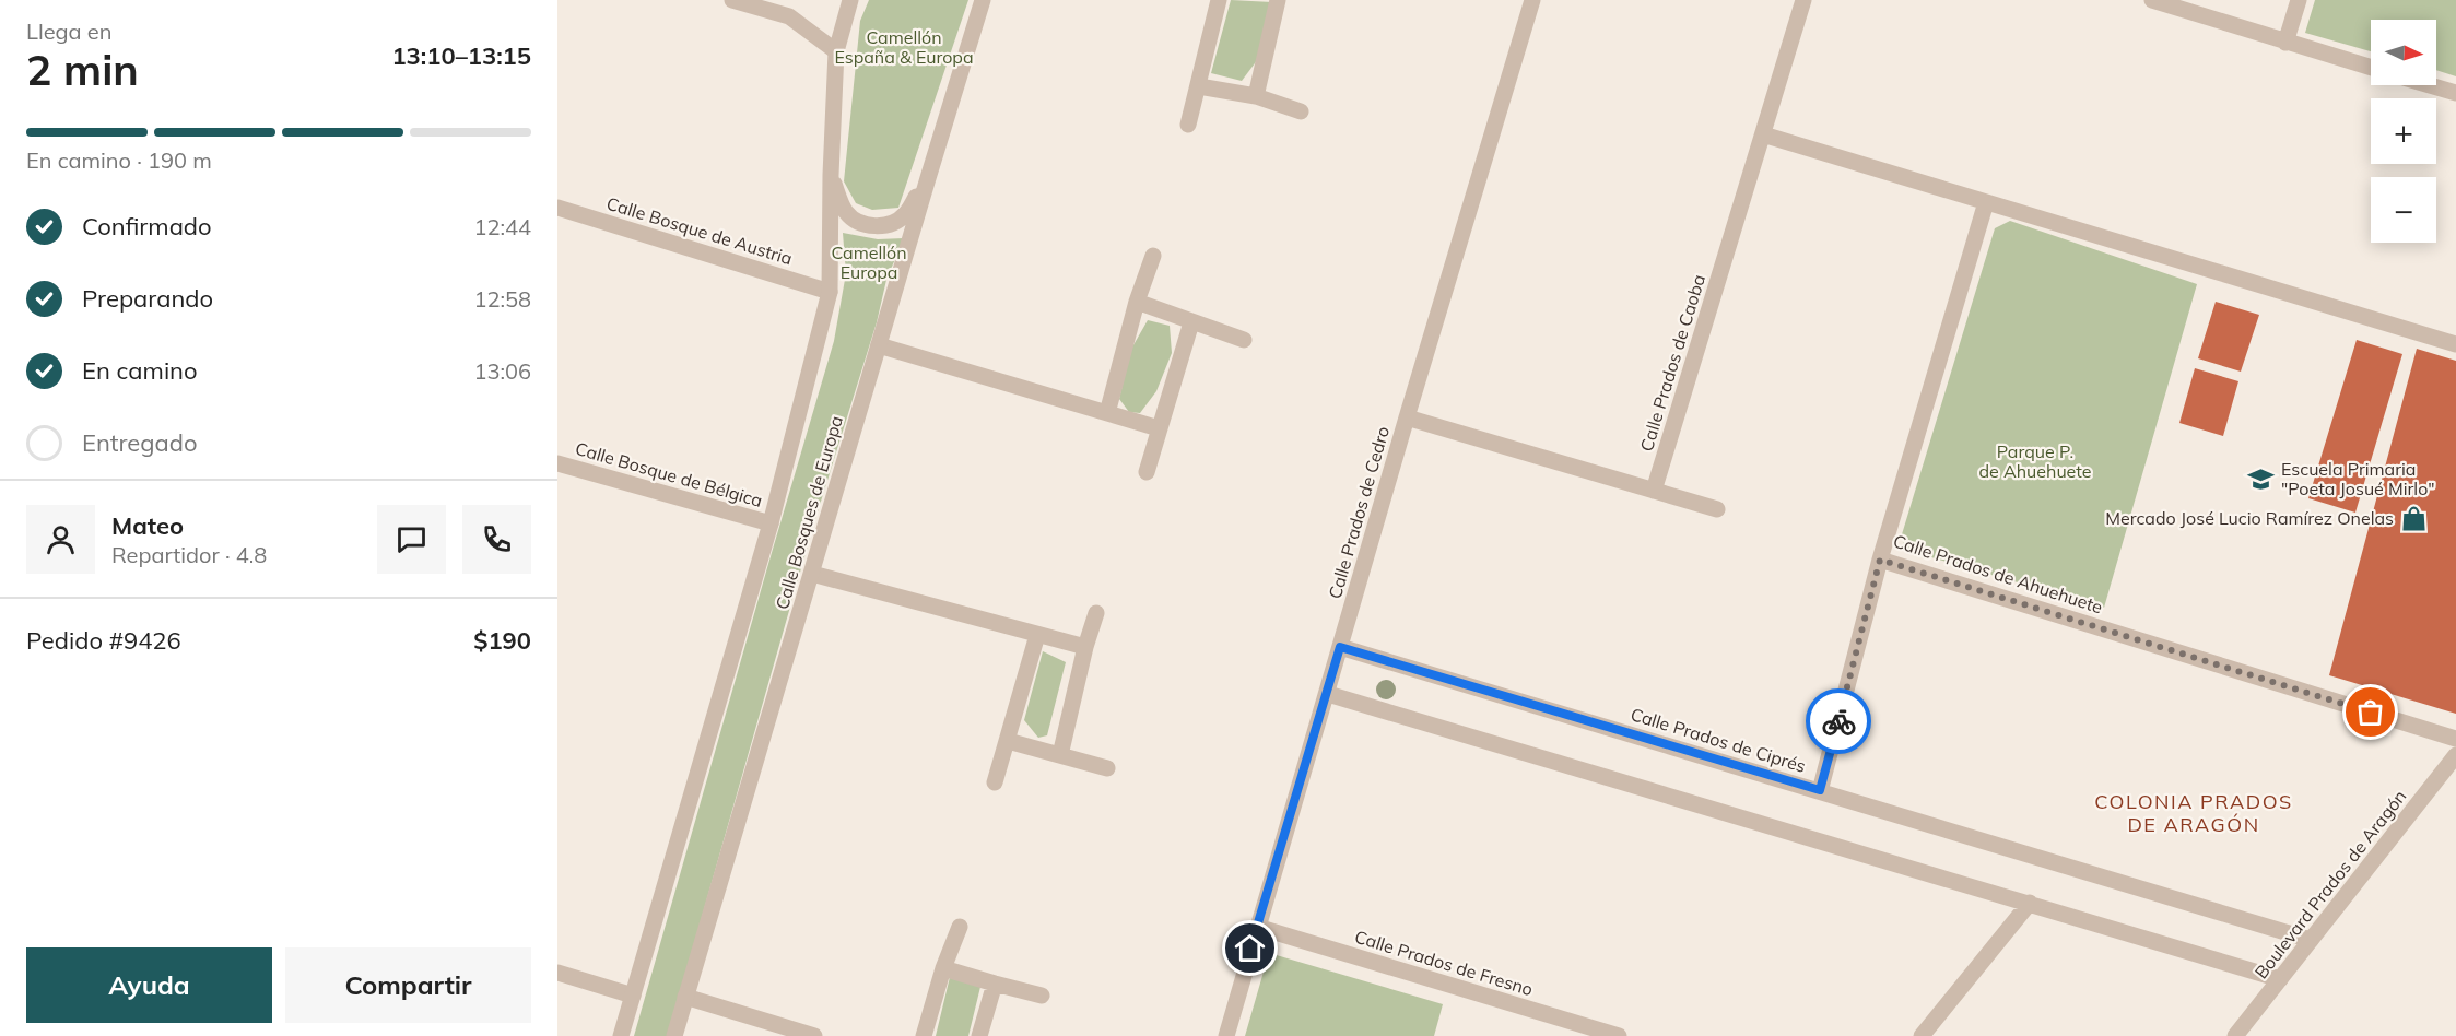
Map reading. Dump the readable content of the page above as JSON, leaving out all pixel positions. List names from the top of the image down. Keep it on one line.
{"streets":{"street":["Calle Bosque de Austria","Calle Prados de Caoba","Calle Bosque de Bélgica","Calle Bosques de Europa","Calle Prados de Cedro","Calle Prados de Ahuehuete","Calle Prados de Ciprés","Boulevard Prados de Aragón","Calle Prados de Fresno"]},"crossings":[["Calle Bosque de Austria","Calle Bosques de Europa"],["Calle Bosque de Bélgica","Calle Bosques de Europa"],["Calle Prados de Cedro","Calle Prados de Ciprés"],["Calle Prados de Cedro","Calle Prados de Fresno"],["Calle Prados de Ciprés","Boulevard Prados de Aragón"]],"districts":["COLONIA PRADOS DE ARAGÓN"],"parks":["Camellón España & Europa","Camellón Europa","Parque P. de Ahuehuete"],"places":{"school or university":["Escuela Primaria \"Poeta Josué Mirlo\""],"shop":["Mercado José Lucio Ramírez Onelas"]},"north":"right","page":{"heading":["2 min","Llega en","13:10–13:15"],"panel":["Mateo","Repartidor · 4.8","Pedido #9426","$190"],"map_buttons":["+","−"],"bar":"En camino · 190 m","list":[["Confirmado","12:44"],["Preparando","12:58"],["En camino","13:06"],"Entregado"],"buttons":["Ayuda","Compartir"]}}
